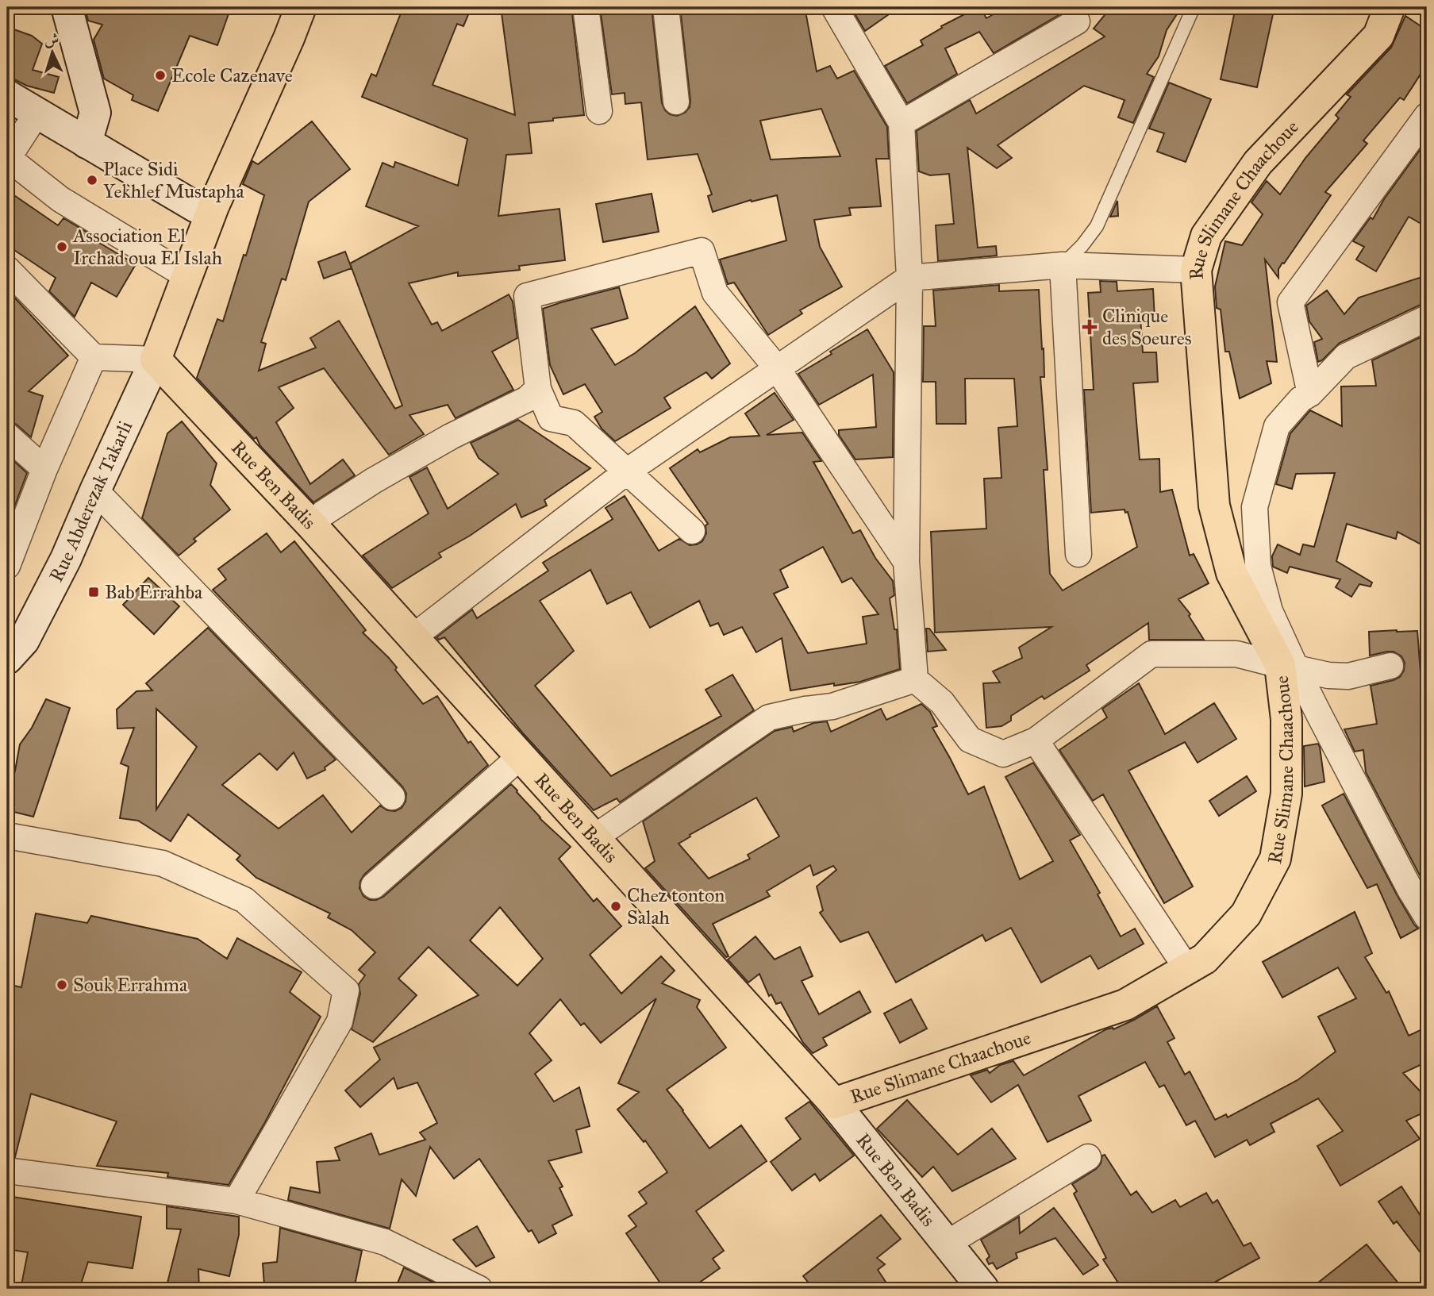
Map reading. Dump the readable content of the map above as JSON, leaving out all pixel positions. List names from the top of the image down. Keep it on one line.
{"streets":{"main road":["Rue Slimane Chaachoue","Rue Ben Badis","Rue Abderezak Takarli"]},"crossings":[["Rue Slimane Chaachoue","Rue Ben Badis"],["Rue Ben Badis","Rue Abderezak Takarli"]],"places":{"other":["Ecole Cazenave","Place Sidi Yekhlef Mustapha","Association El Irchad oua El Islah","Chez tonton Salah","Souk Errahma"],"health":["Clinique des Soeures"],"transit":["Bab Errahba"]},"north":"top"}
